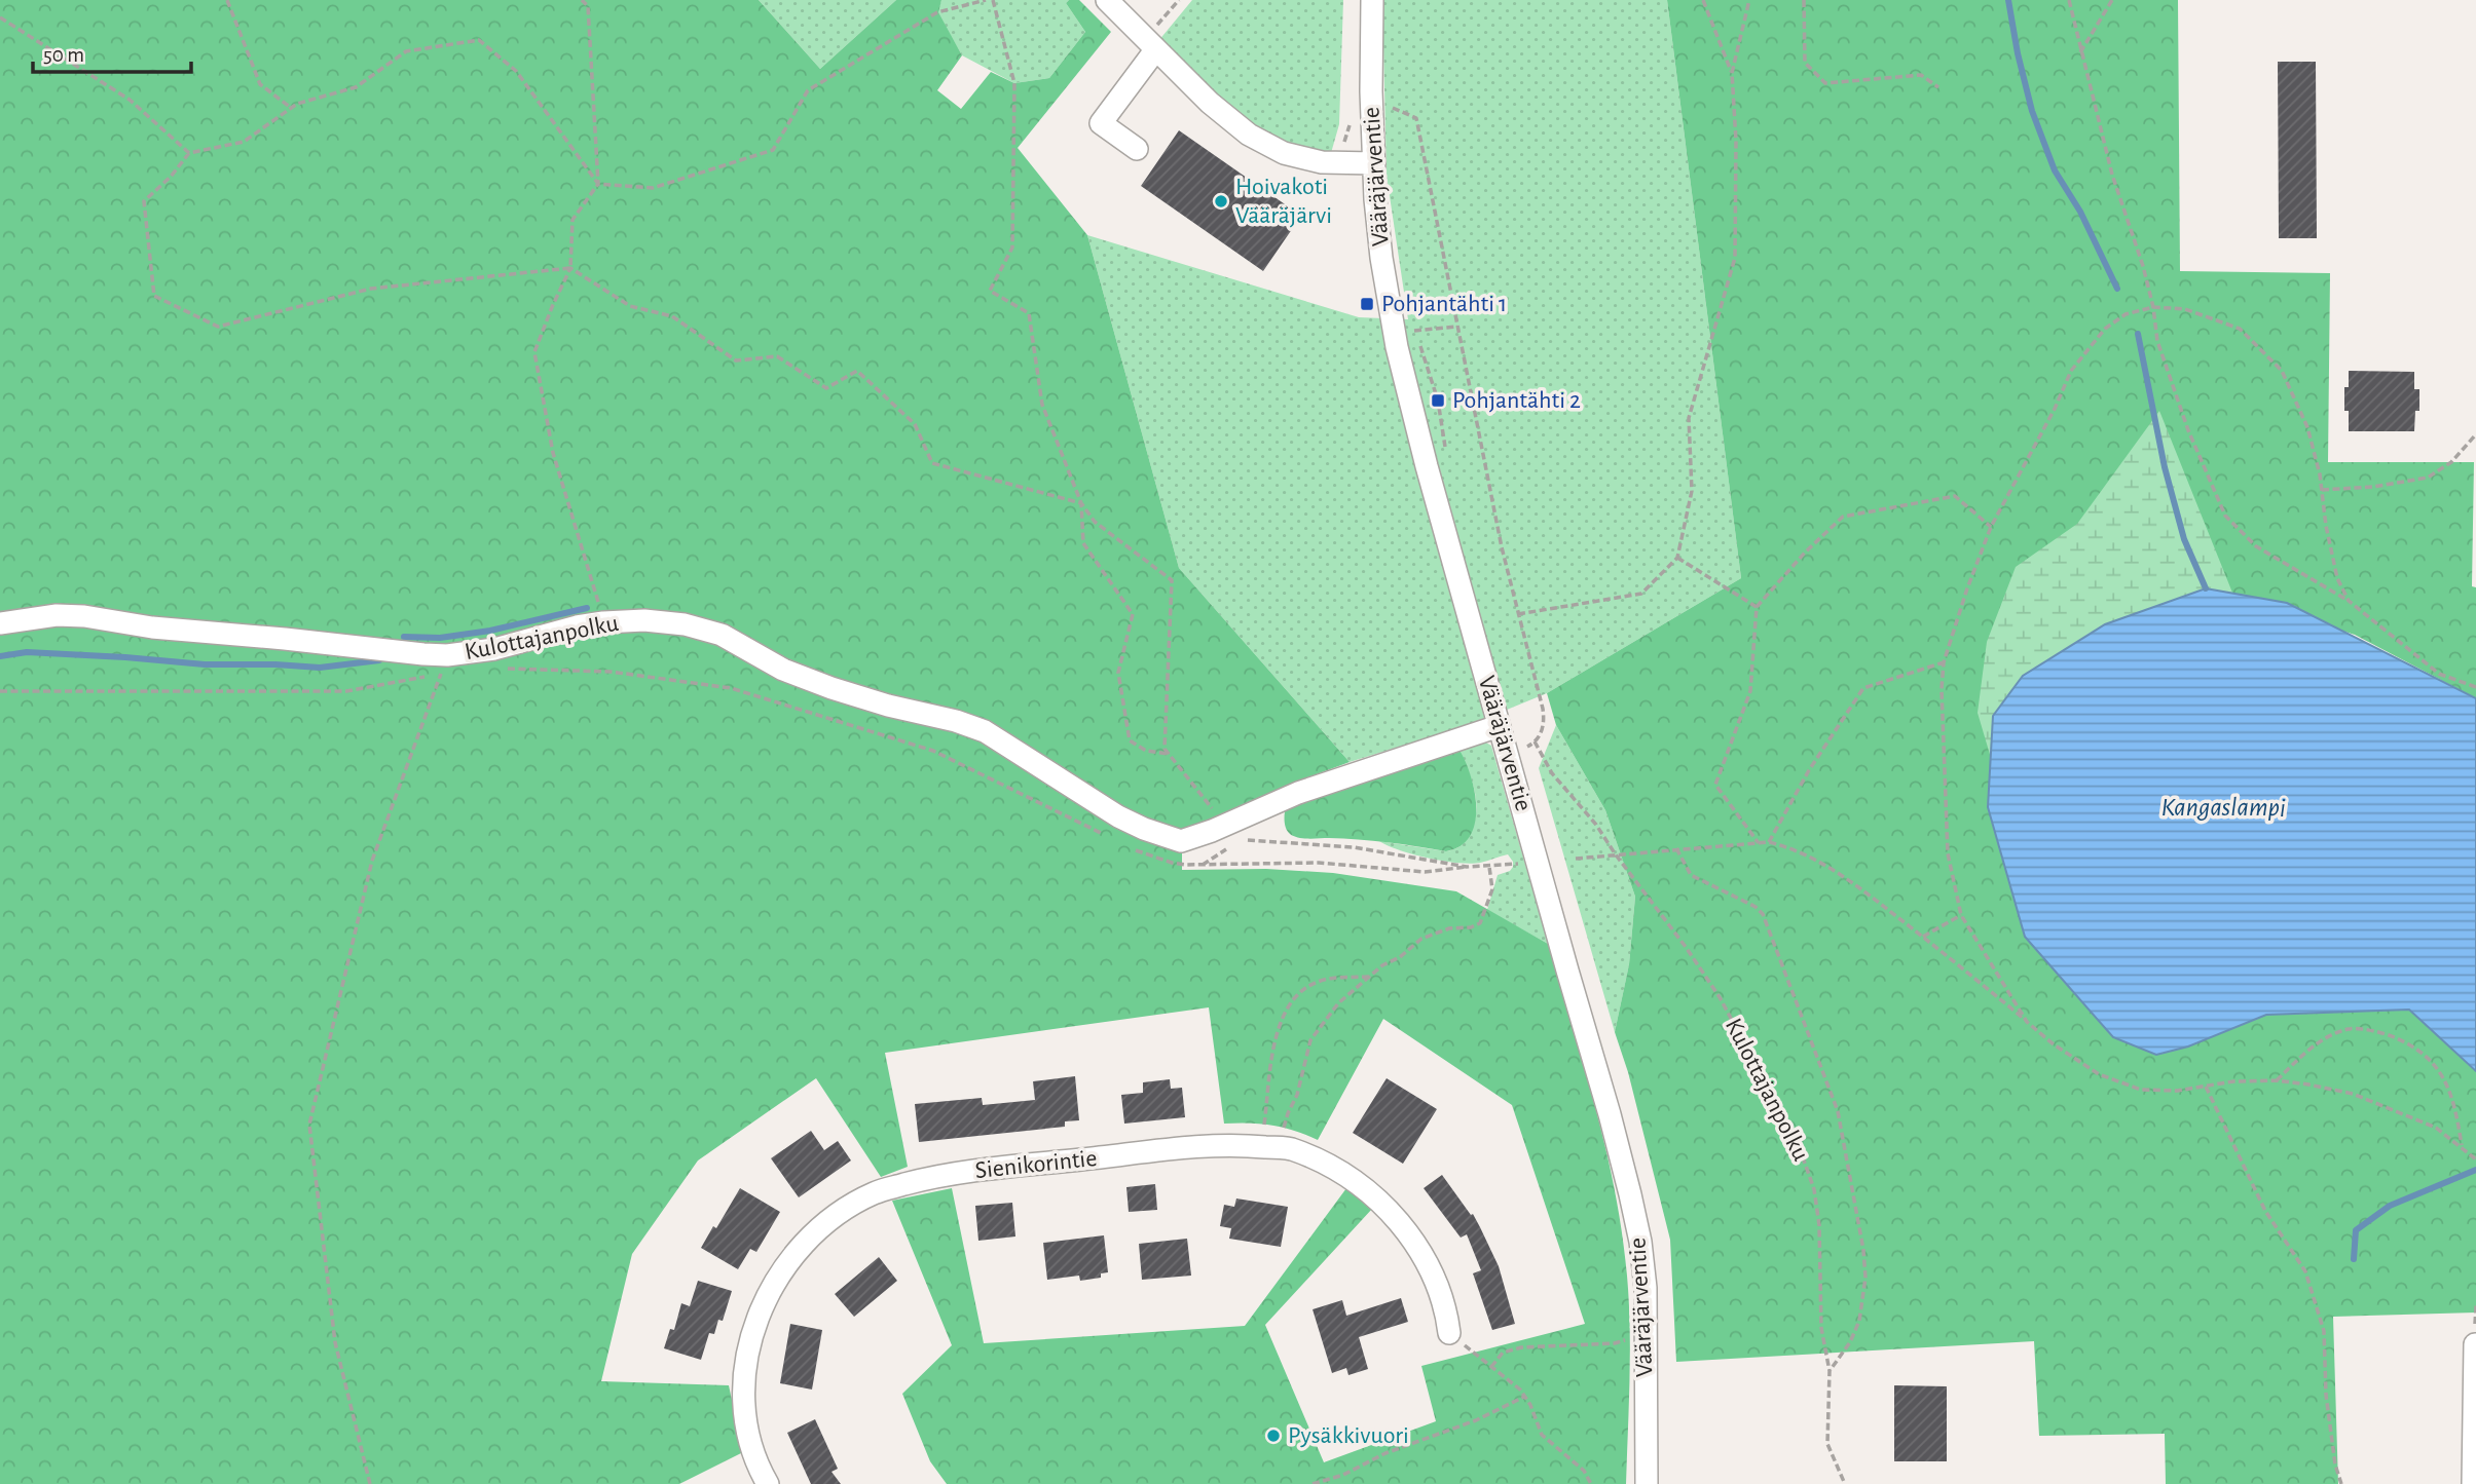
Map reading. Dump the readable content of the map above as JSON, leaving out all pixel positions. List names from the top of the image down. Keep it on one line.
{"streets":{"street":["Vääräjärventie","Kulottajanpolku","Sienikorintie"]},"crossings":[["Vääräjärventie","Kulottajanpolku"]],"water":["Kangaslampi"],"places":{"other":["Hoivakoti Vääräjärvi","Pysäkkivuori"],"transit":["Pohjantähti 1","Pohjantähti 2"]},"scale_bar":"50 m"}
